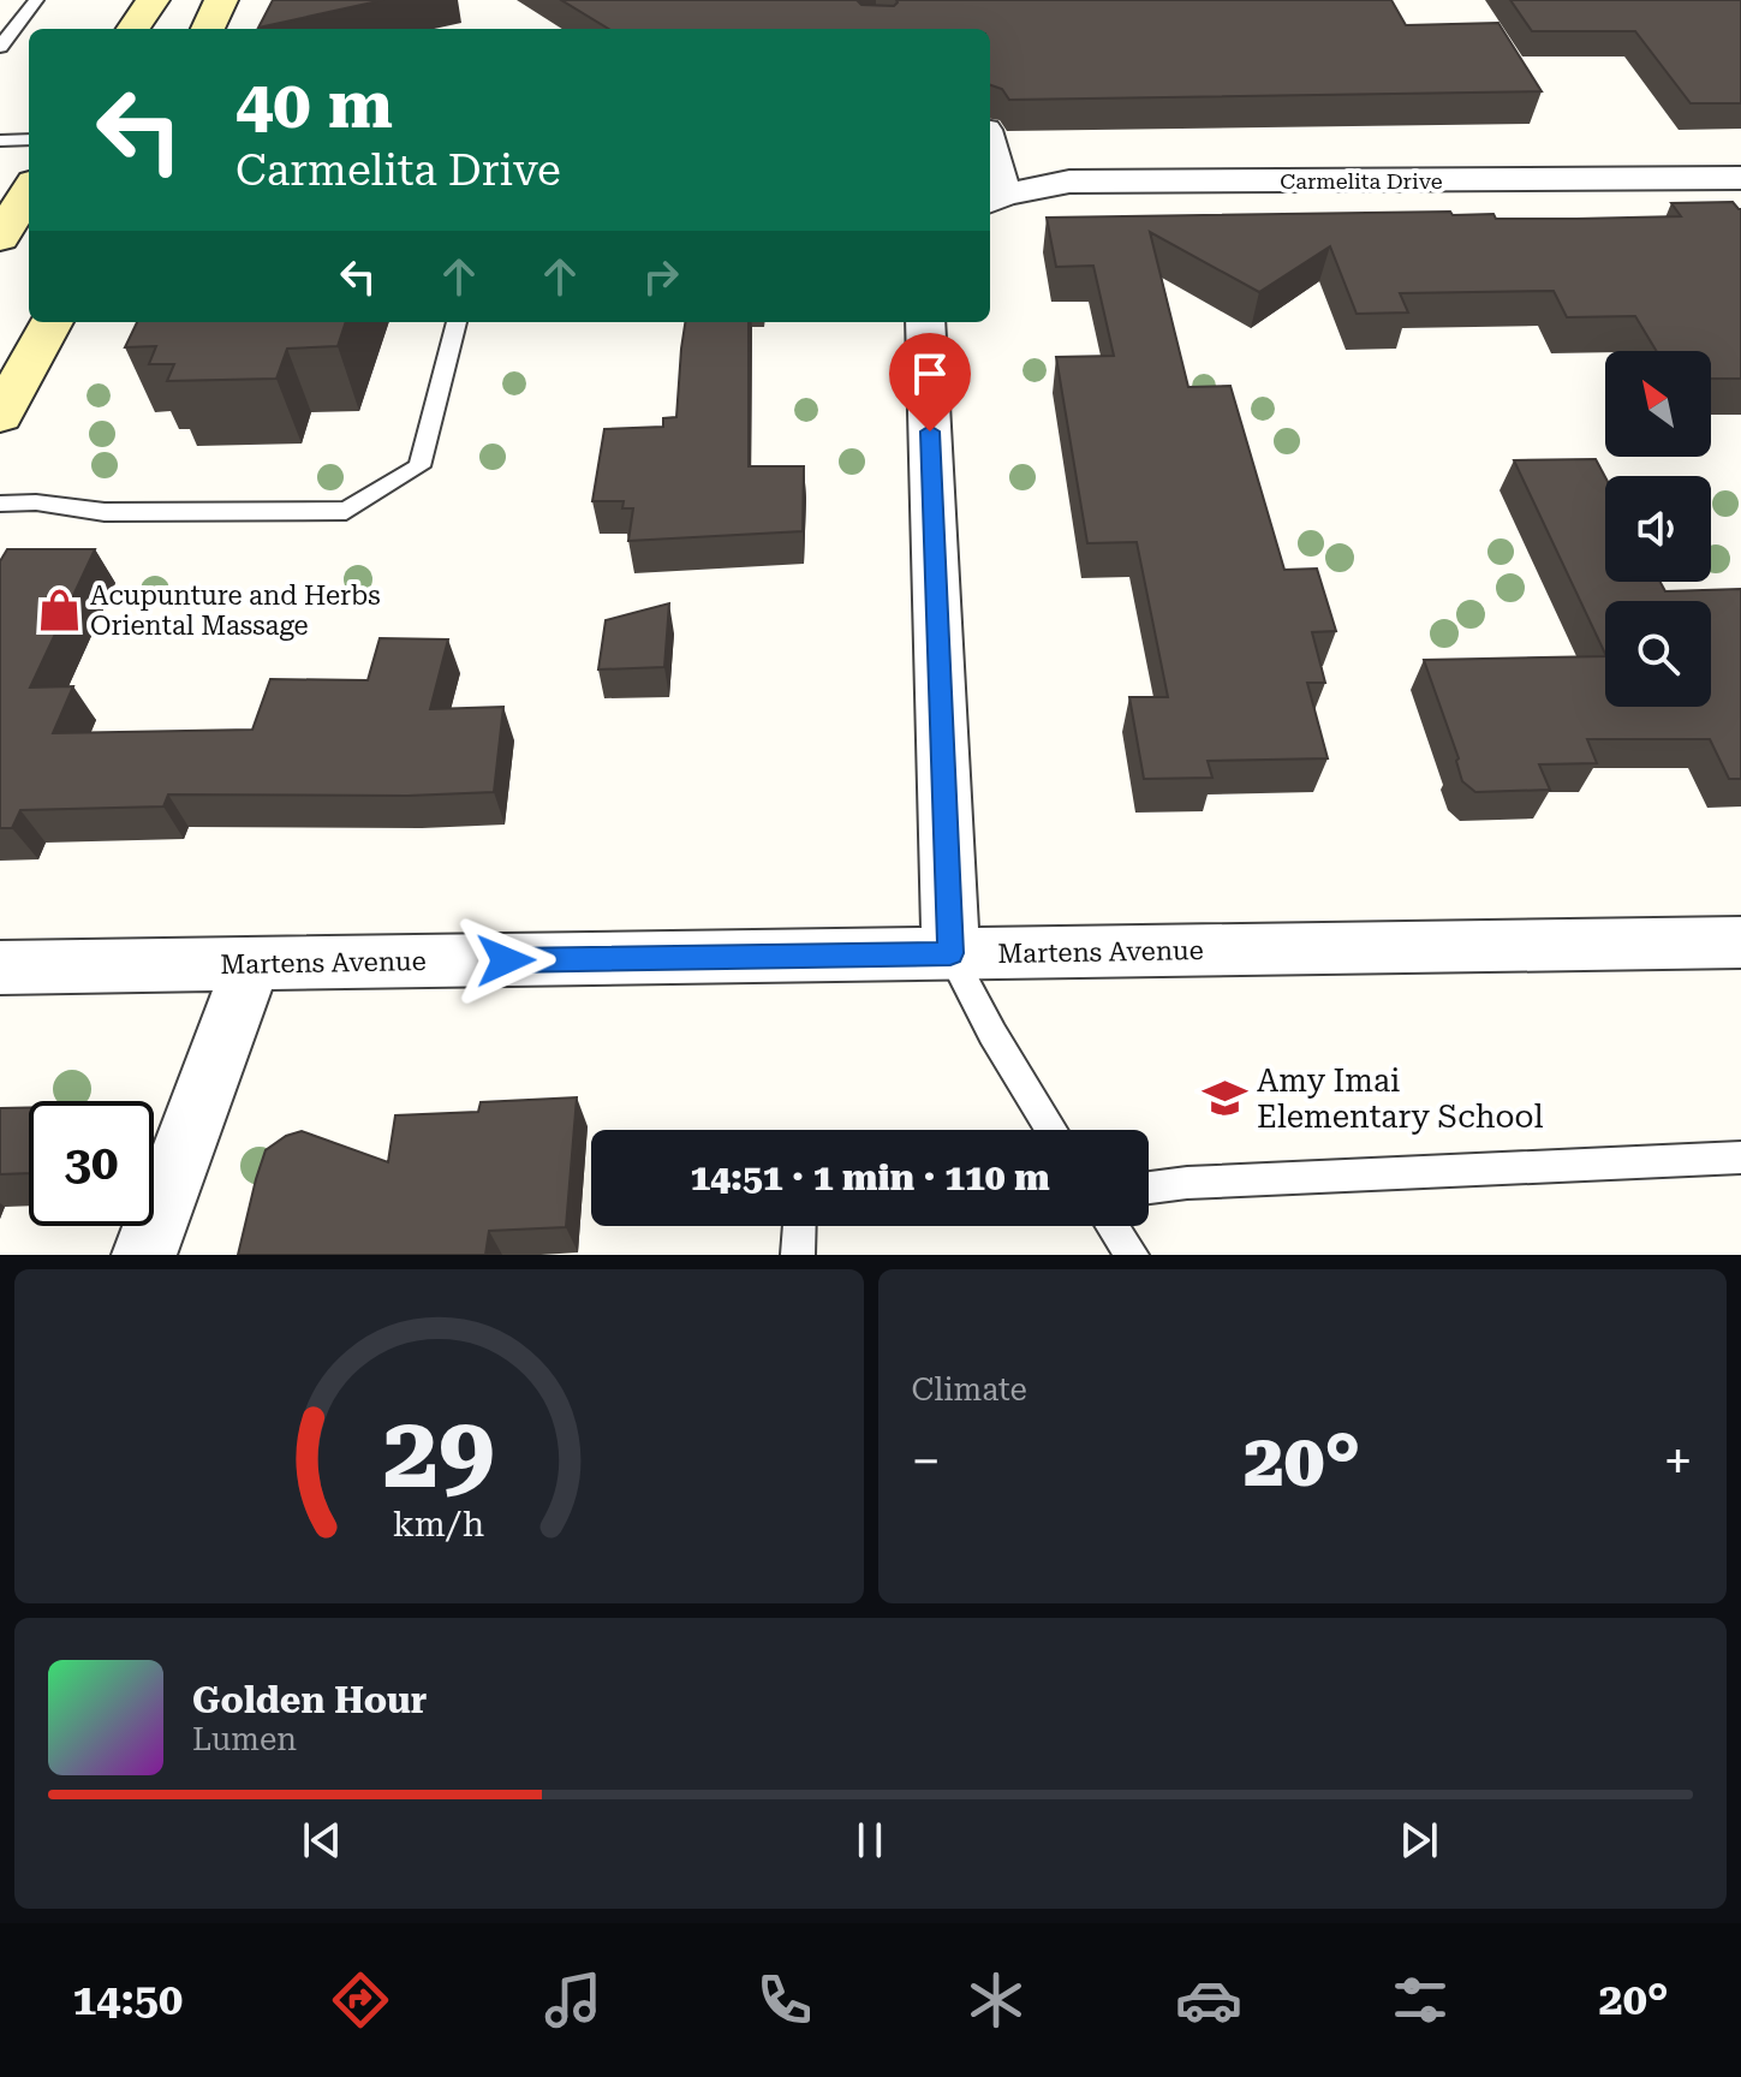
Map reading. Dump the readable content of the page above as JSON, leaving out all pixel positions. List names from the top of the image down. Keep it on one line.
{"streets":{"street":["Carmelita Drive","Martens Avenue"]},"places":{"shop":["Acupunture and Herbs Oriental Massage"],"school or university":["Amy Imai Elementary School"]},"north":"top left","page":{"turn":["40 m","Carmelita Drive"],"limit":"30","trip":"14:51 · 1 min · 110 m","tile":"Climate","heat":["−","20°","+"],"song":["Golden Hour","Lumen"],"tabs":["14:50","20°"],"gauge":["29","km/h"]}}
